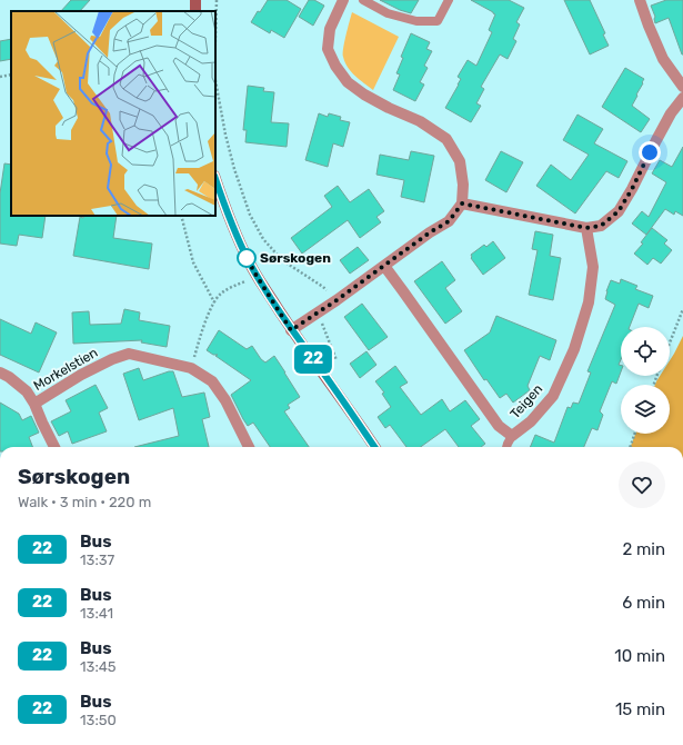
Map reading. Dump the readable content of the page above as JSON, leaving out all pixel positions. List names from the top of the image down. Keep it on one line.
{"streets":{"street":["Morkelstien","Teigen"]},"places":["Sørskogen"],"lines":["bus line 22"],"page":{"on_map":"22","heading":["Sørskogen","Walk · 3 min · 220 m"],"list":[{"mark":"22","name":"Bus","note":"13:37","value":"2 min"},{"mark":"22","name":"Bus","note":"13:41","value":"6 min"},{"mark":"22","name":"Bus","note":"13:45","value":"10 min"},{"mark":"22","name":"Bus","note":"13:50","value":"15 min"}]}}
